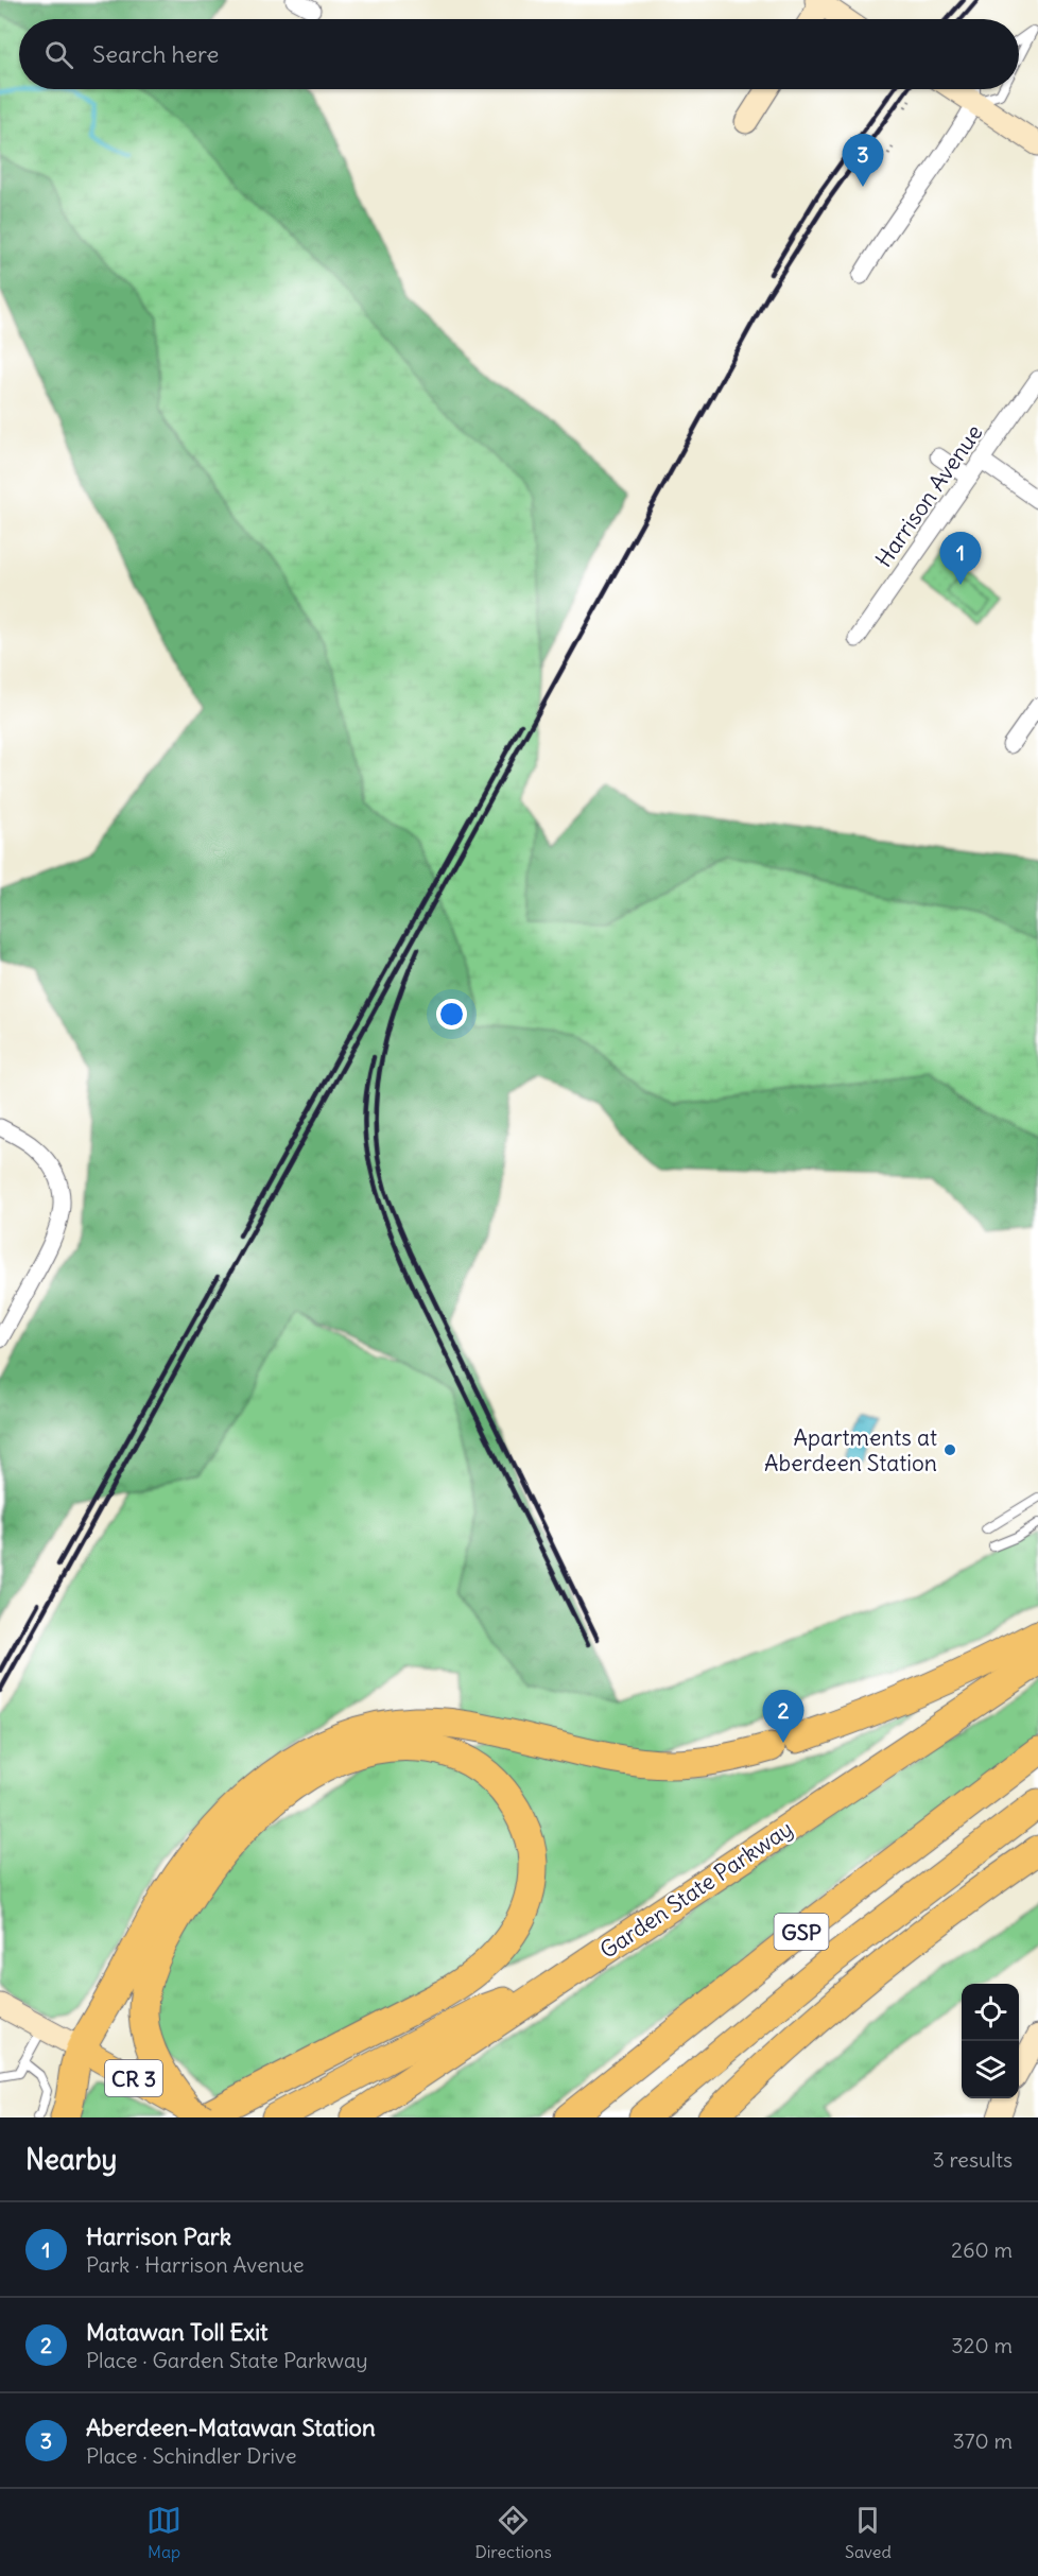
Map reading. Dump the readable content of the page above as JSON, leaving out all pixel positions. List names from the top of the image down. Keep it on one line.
{"streets":{"highway":["Garden State Parkway","GSP"],"main road":["CR 3"],"street":["Harrison Avenue"]},"places":["Apartments at Aberdeen Station"],"page":{"search":"Search here","pins":["3","1","2"],"heading":["Nearby","3 results"],"list":[{"mark":"1","name":"Harrison Park","note":"Park · Harrison Avenue","value":"260 m"},{"mark":"2","name":"Matawan Toll Exit","note":"Place · Garden State Parkway","value":"320 m"},{"mark":"3","name":"Aberdeen-Matawan Station","note":"Place · Schindler Drive","value":"370 m"}],"nav":["Map","Directions","Saved"]}}
